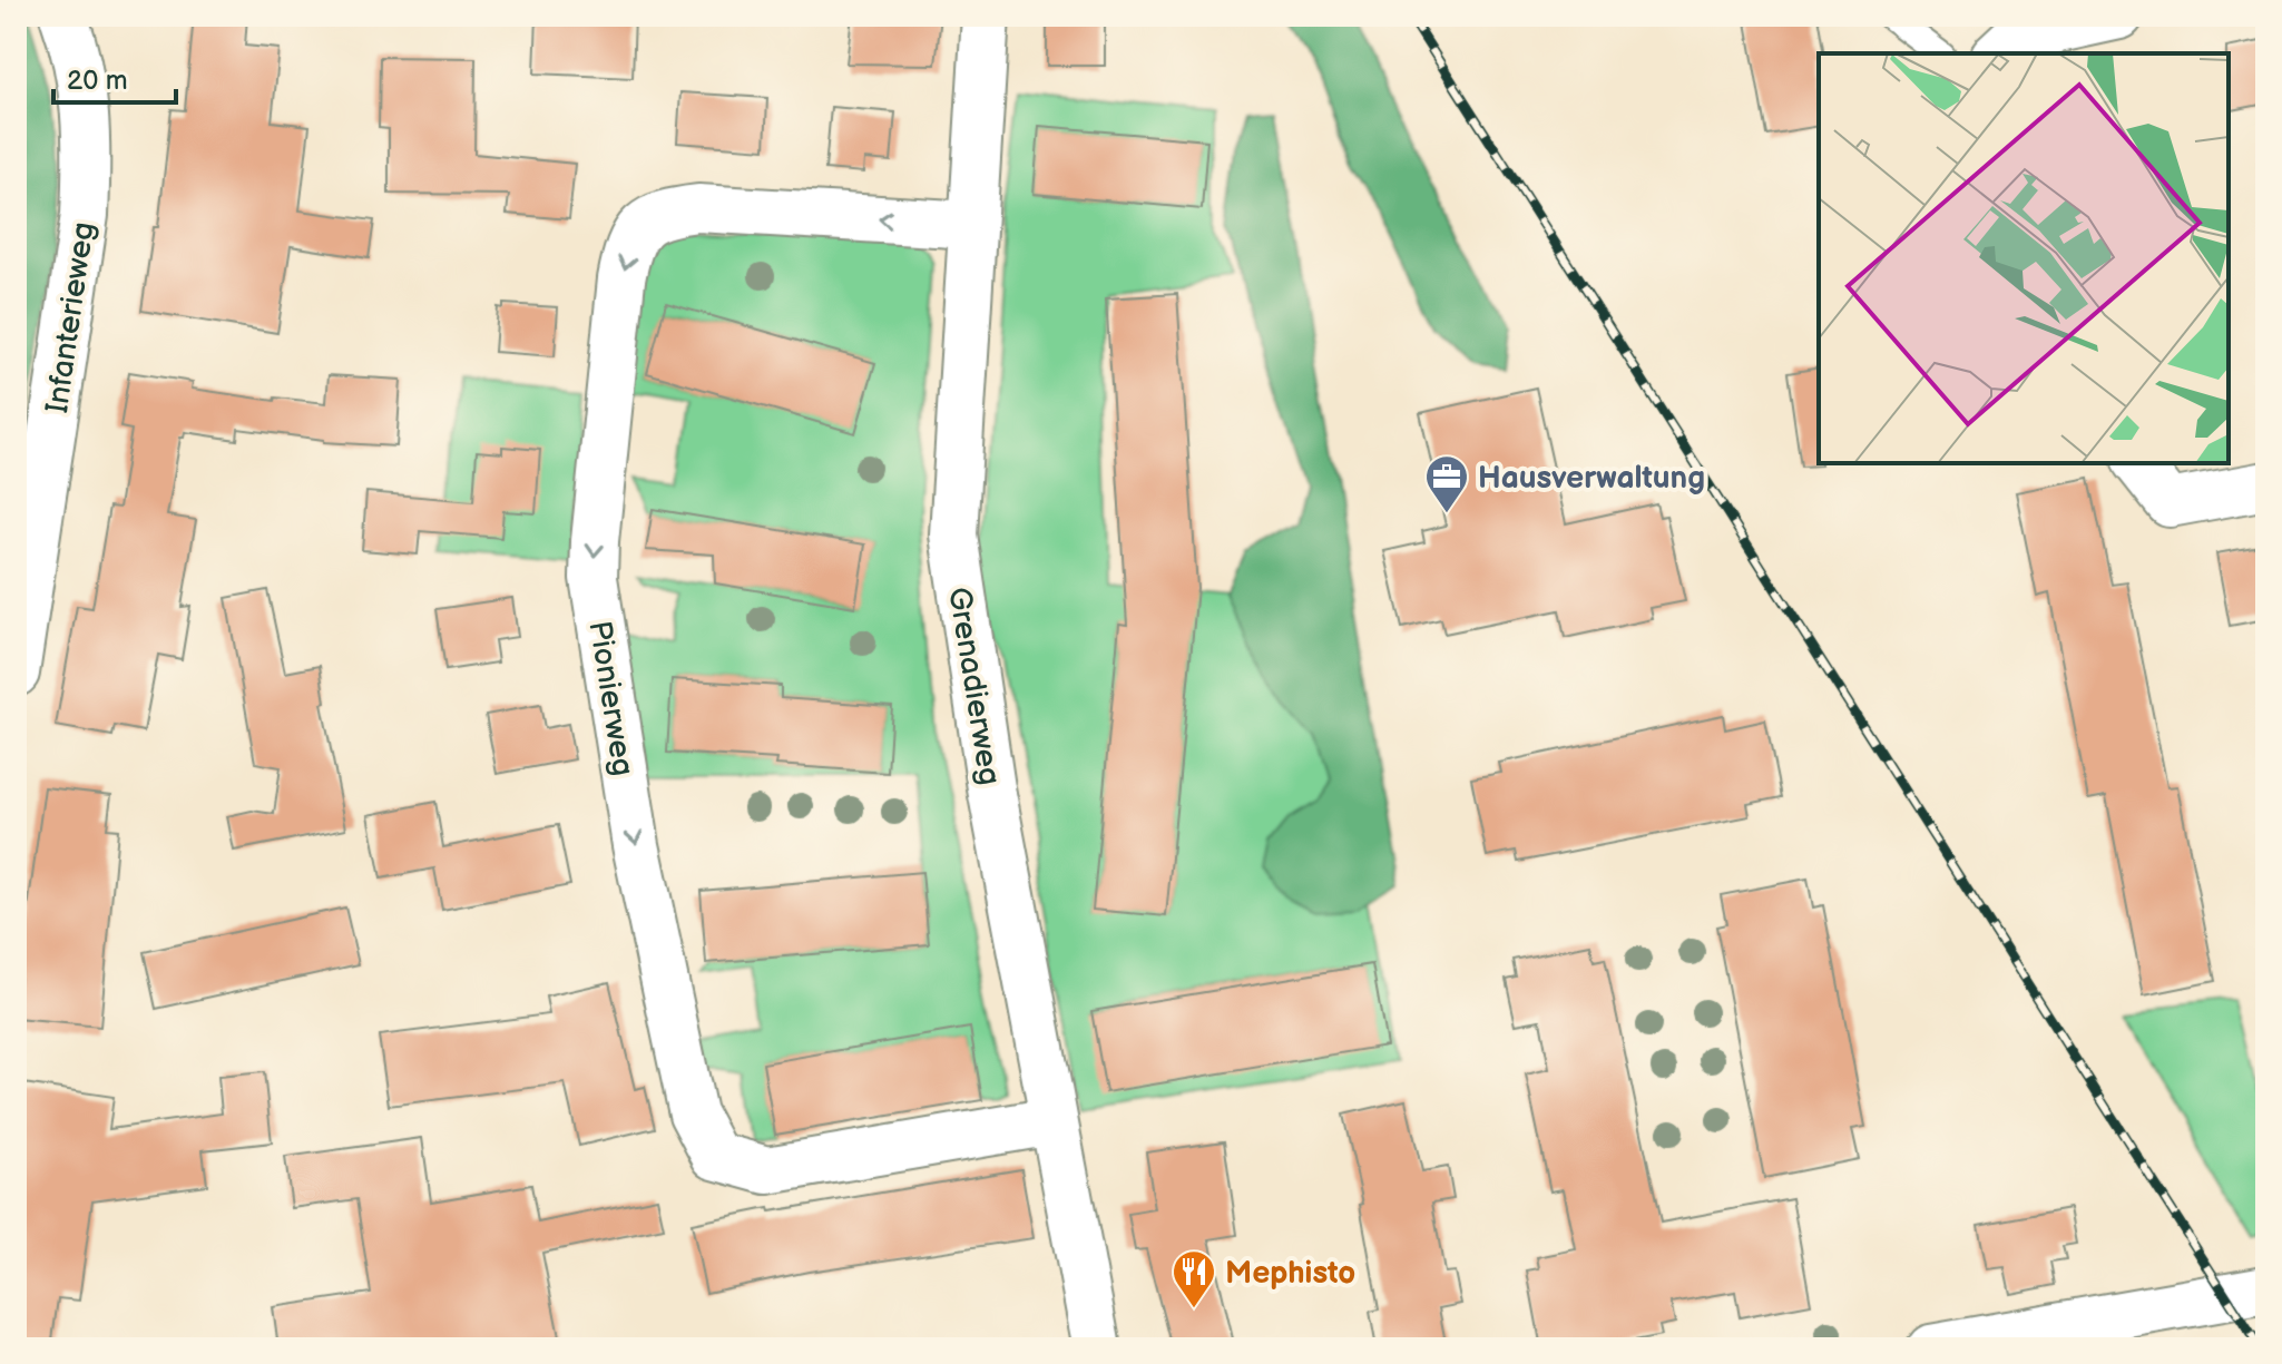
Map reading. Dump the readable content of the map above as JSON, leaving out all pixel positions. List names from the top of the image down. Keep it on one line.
{"streets":{"street":["Infanterieweg","Grenadierweg","Pionierweg"]},"crossings":[["Grenadierweg","Pionierweg"]],"places":{"office":["Hausverwaltung"],"restaurant":["Mephisto"]},"scale_bar":"20 m"}
